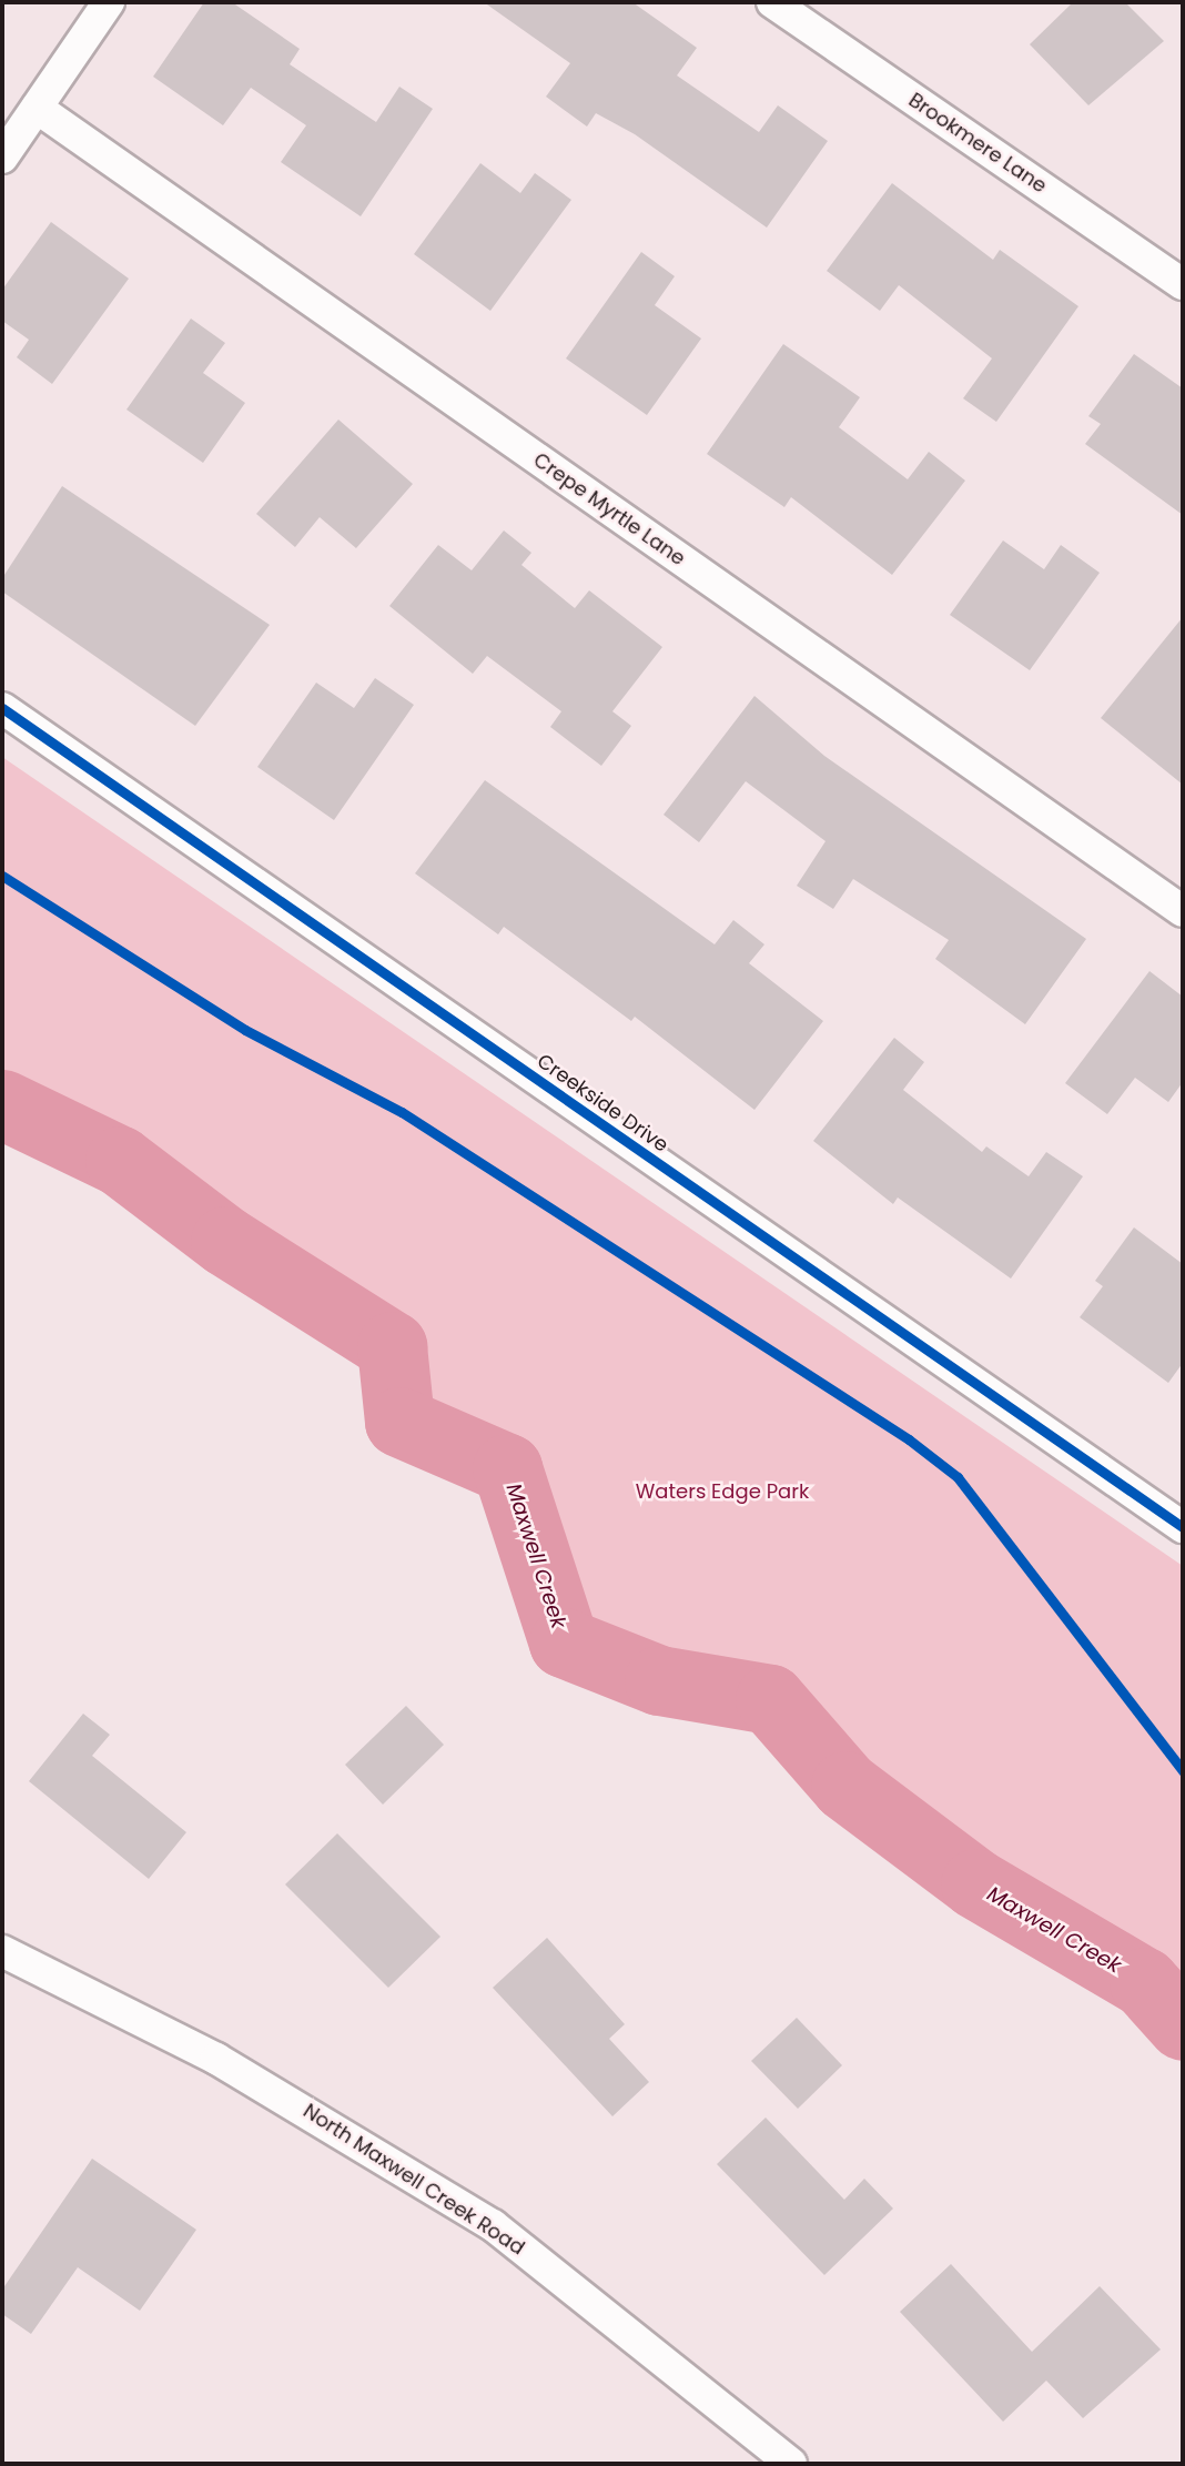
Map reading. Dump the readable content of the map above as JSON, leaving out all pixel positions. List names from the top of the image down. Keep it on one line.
{"streets":{"street":["Brookmere Lane","Crepe Myrtle Lane","Creekside Drive","North Maxwell Creek Road"]},"water":["Maxwell Creek"],"parks":["Waters Edge Park"]}
